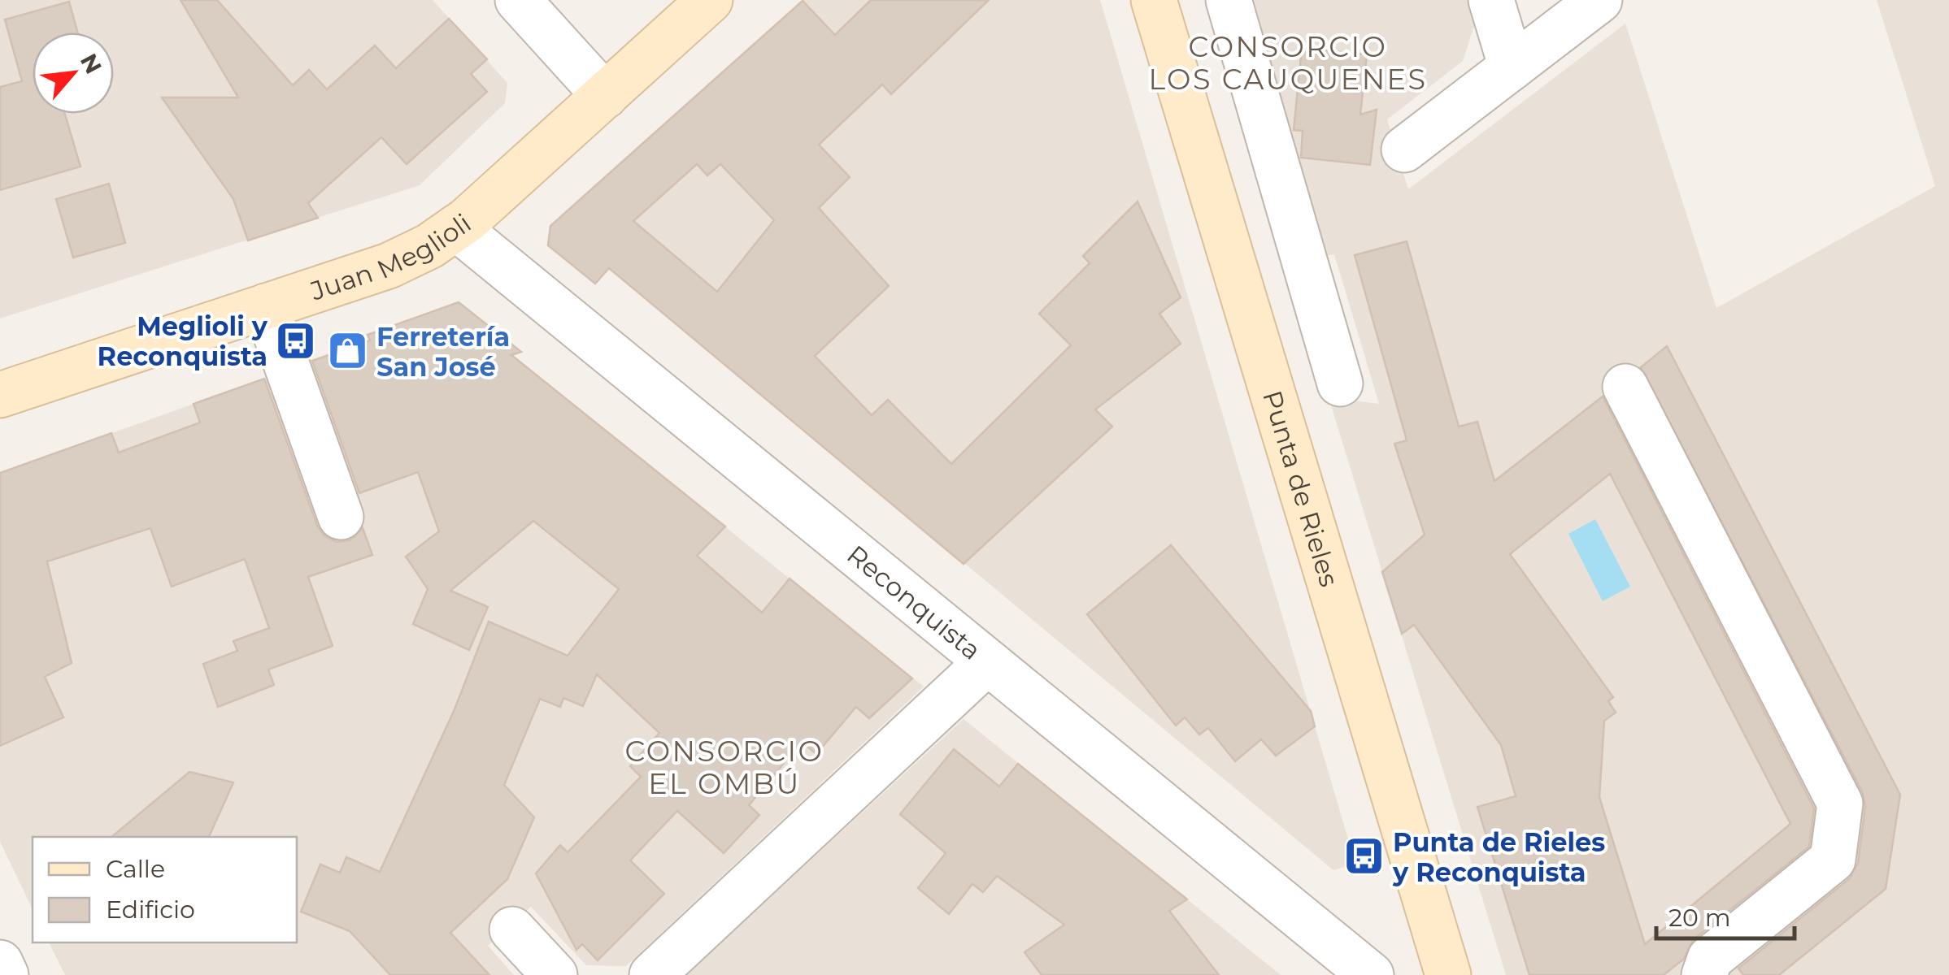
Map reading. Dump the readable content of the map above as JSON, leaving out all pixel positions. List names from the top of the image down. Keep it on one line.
{"streets":{"street":["Juan Meglioli","Punta de Rieles","Reconquista"]},"crossings":[["Juan Meglioli","Reconquista"]],"districts":["CONSORCIO LOS CAUQUENES","CONSORCIO EL OMBÚ"],"places":{"bus stop":["Meglioli y Reconquista","Punta de Rieles y Reconquista"],"shop":["Ferretería San José"]},"legend":["Calle","Edificio"],"scale_bar":"20 m","north":"top right"}
